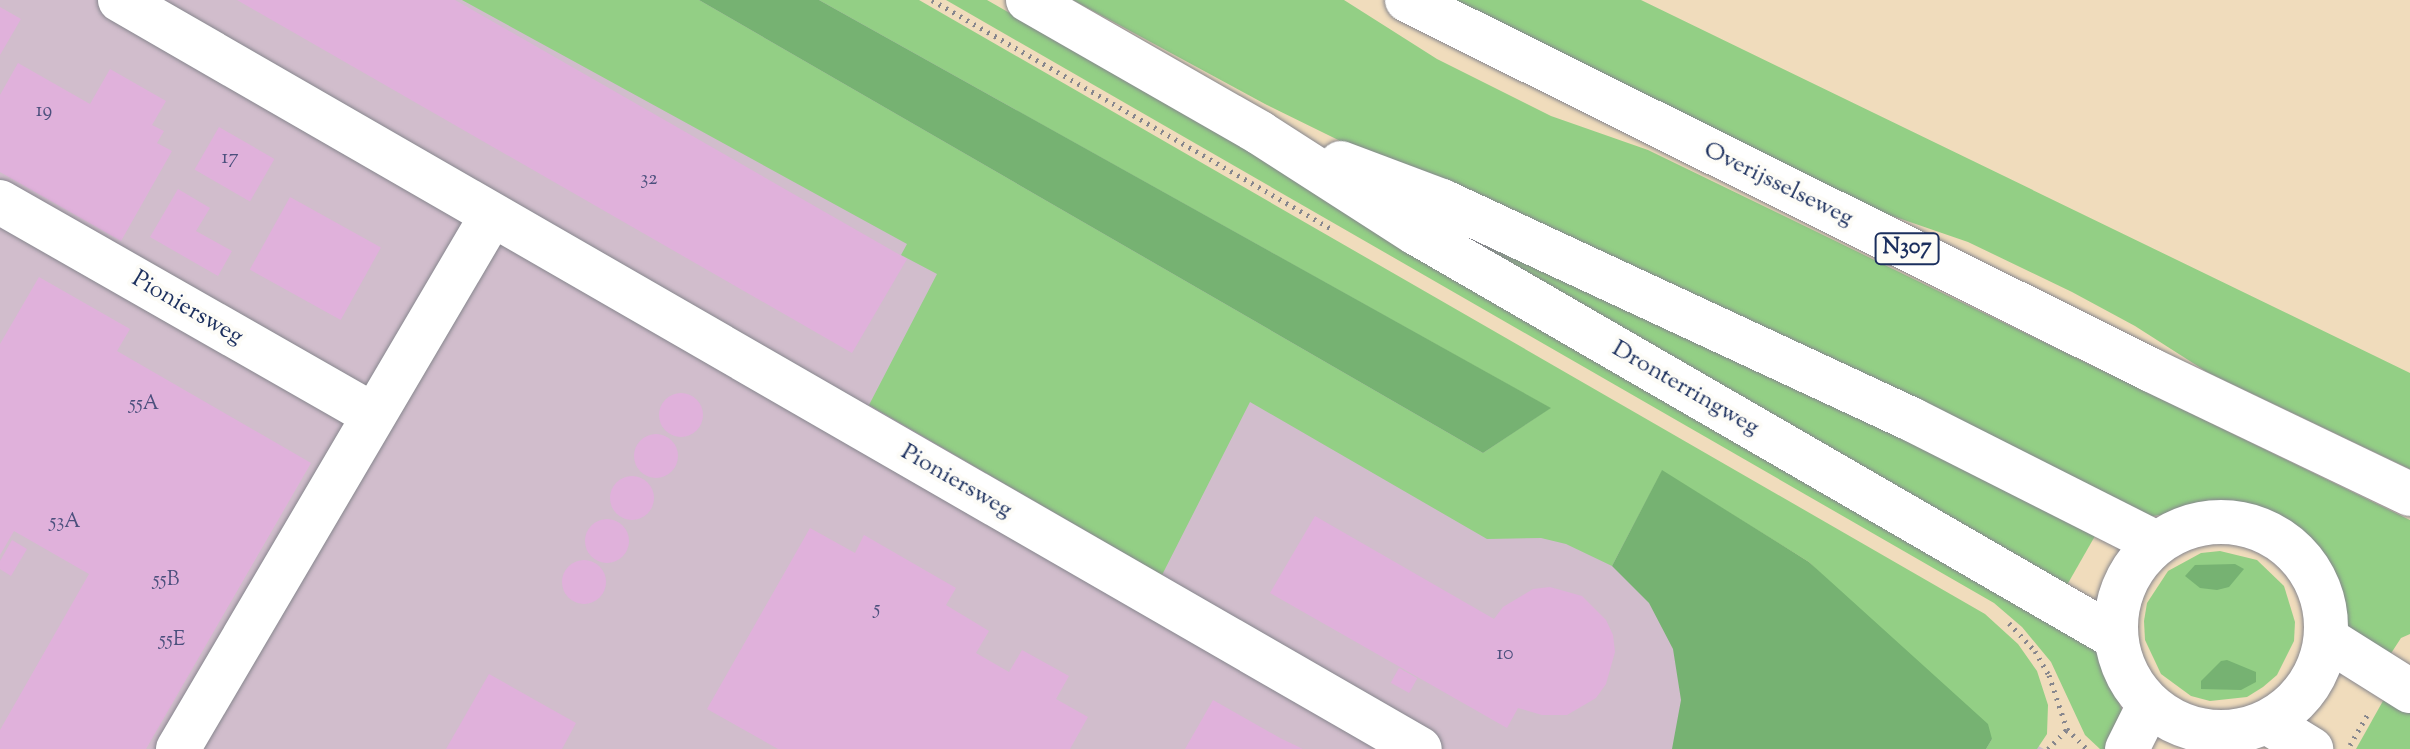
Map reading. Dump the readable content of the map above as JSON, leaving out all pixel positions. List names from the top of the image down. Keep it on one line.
{"streets":{"main road":["Overijsselseweg","N307","Pioniersweg","Dronterringweg"]},"house_numbers":["19","17","32","55A","53A","55B","5","55E","10"]}
